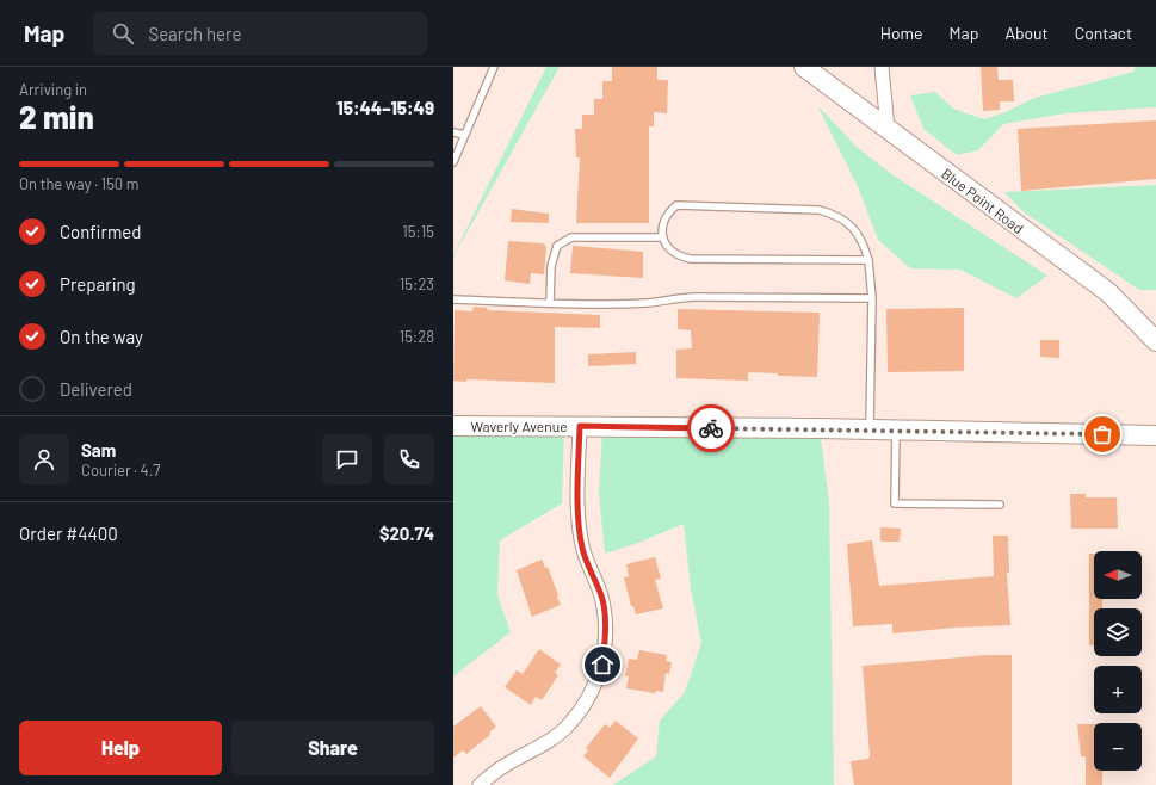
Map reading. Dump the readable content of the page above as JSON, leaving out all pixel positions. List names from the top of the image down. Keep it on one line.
{"streets":{"street":["Blue Point Road","Waverly Avenue"]},"north":"left","page":{"header":"Map","search":"Search here","nav":["Home","Map","About","Contact"],"heading":["2 min","Arriving in","15:44–15:49"],"panel":["Sam","Courier · 4.7","Order #4400","$20.74"],"bar":"On the way · 150 m","list":[["Confirmed","15:15"],["Preparing","15:23"],["On the way","15:28"],"Delivered"],"map_buttons":["+","−"],"buttons":["Help","Share"]}}
